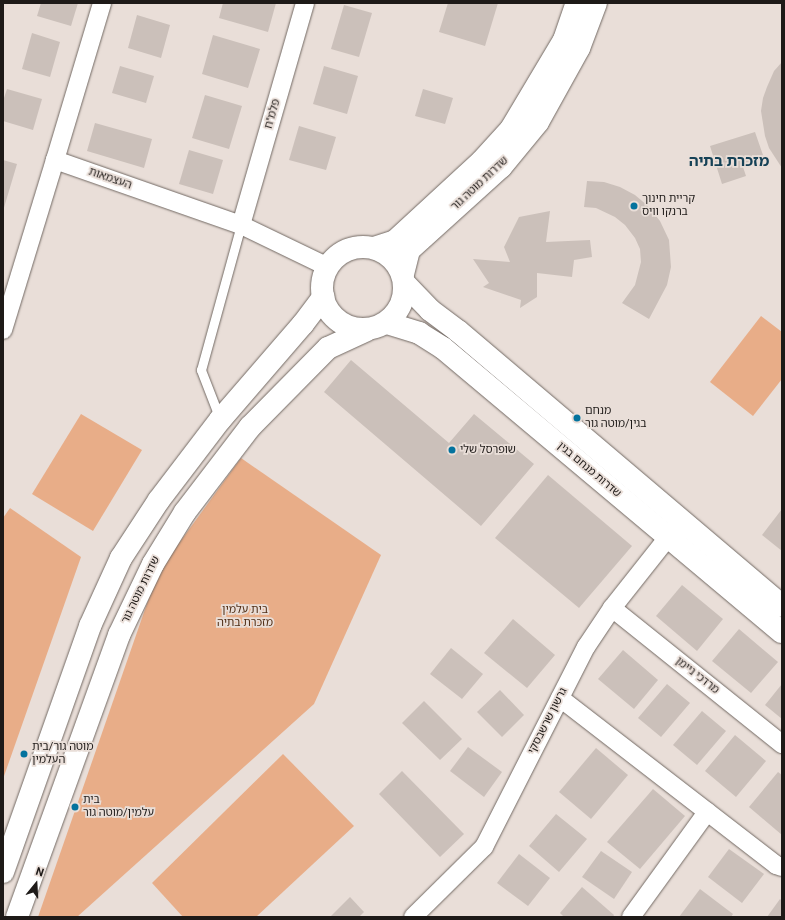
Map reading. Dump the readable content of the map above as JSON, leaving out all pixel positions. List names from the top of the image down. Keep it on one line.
{"streets":{"street":["פלמ\"ח","העצמאות","שדרות מוטה גור","שדרות מנחם בגין","מרדכי ניימן","גרשון שרשבסקי"]},"crossings":[["פלמ\"ח","העצמאות"],["העצמאות","שדרות מוטה גור"],["העצמאות","שדרות מנחם בגין"],["שדרות מוטה גור","שדרות מנחם בגין"],["שדרות מנחם בגין","גרשון שרשבסקי"],["מרדכי ניימן","גרשון שרשבסקי"]],"districts":["מזכרת בתיה"],"parks":["בית עלמין מזכרת בתיה"],"places":["קריית חינוך ברנקו וויס","מנחם בגין/מוטה גור","שופרסל שלי","מוטה גור/בית העלמין","בית עלמין/מוטה גור"],"north":"top"}
